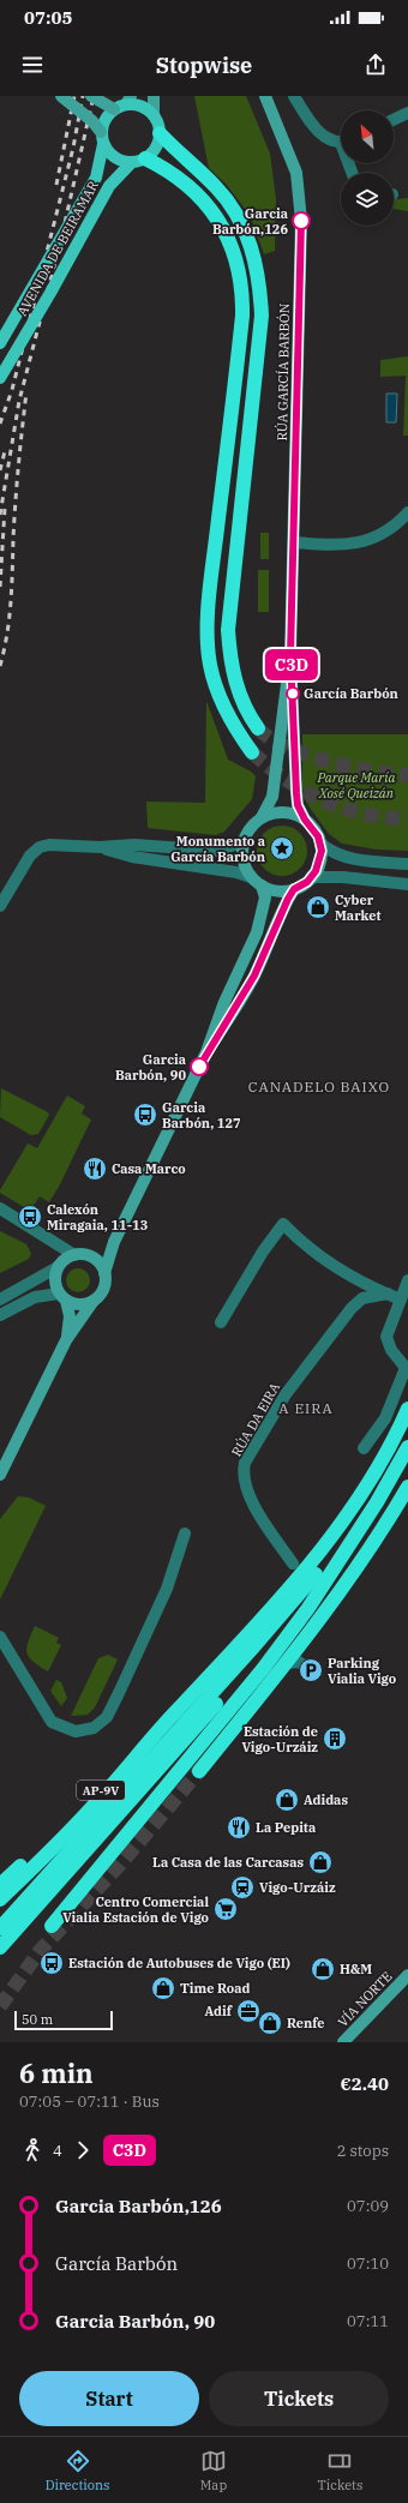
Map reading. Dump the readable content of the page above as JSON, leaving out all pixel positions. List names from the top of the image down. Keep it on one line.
{"streets":{"highway":["AP-9V"],"main road":["AVENIDA DE BEIRAMAR","RÚA GARCÍA BARBÓN","VÍA NORTE"],"street":["RÚA DA EIRA"]},"districts":["CANADELO BAIXO","A EIRA"],"parks":["Parque María Xosé Queizán"],"places":{"other":["Garcia Barbón,126","García Barbón","Garcia Barbón, 90"],"place":["Monumento a García Barbón"],"shop":["Cyber Market","Adidas","La Casa de las Carcasas","H&M","Time Road","Renfe"],"bus stop":["Garcia Barbón, 127","Calexón Miragaia, 11-13","Estación de Autobuses de Vigo (EI)"],"restaurant":["Casa Marco","La Pepita"],"parking":["Parking Vialia Vigo"],"building":["Estación de Vigo-Urzáiz"],"station":["Vigo-Urzáiz"],"supermarket":["Centro Comercial Vialia Estación de Vigo"],"office":["Adif"]},"lines":["bus line C3D"],"scale_bar":"50 m","north":"top left","page":{"status":"07:05","header":"Stopwise","on_map":"C3D","scale":"50 m","heading":["6 min","07:05 – 07:11 · Bus","€2.40"],"legs":["4","C3D","2 stops"],"list":[{"name":"Garcia Barbón,126","value":"07:09"},{"name":"García Barbón","value":"07:10"},{"name":"Garcia Barbón, 90","value":"07:11"}],"buttons":["Start","Tickets"],"tabs":["Directions","Map","Tickets"]}}
